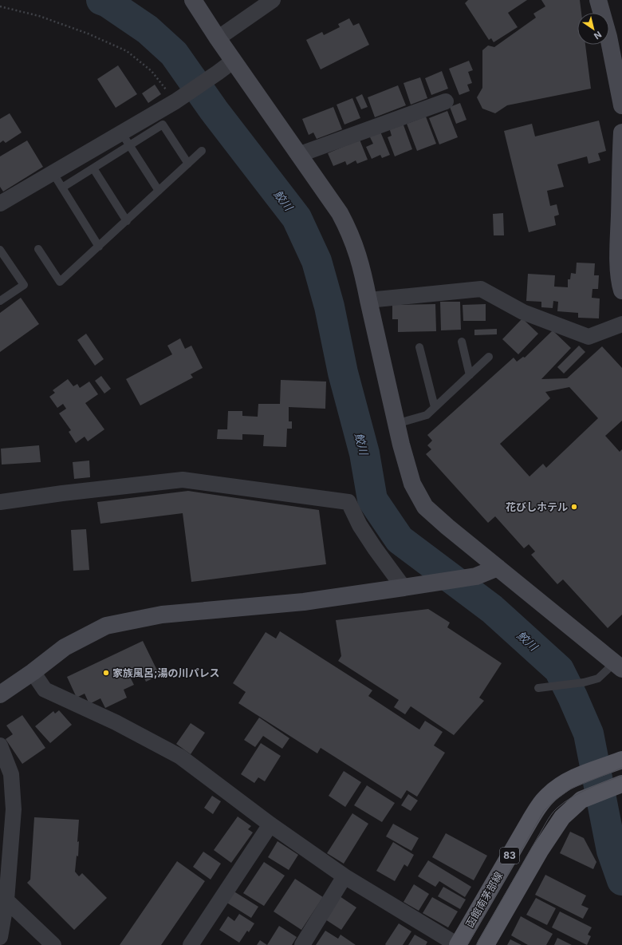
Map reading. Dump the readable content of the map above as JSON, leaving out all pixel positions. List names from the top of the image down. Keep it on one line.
{"streets":{"main road":["83","函館南茅部線"]},"water":["鮫川"],"places":["花びしホテル","家族風呂;湯の川パレス"],"north":"bottom right"}
